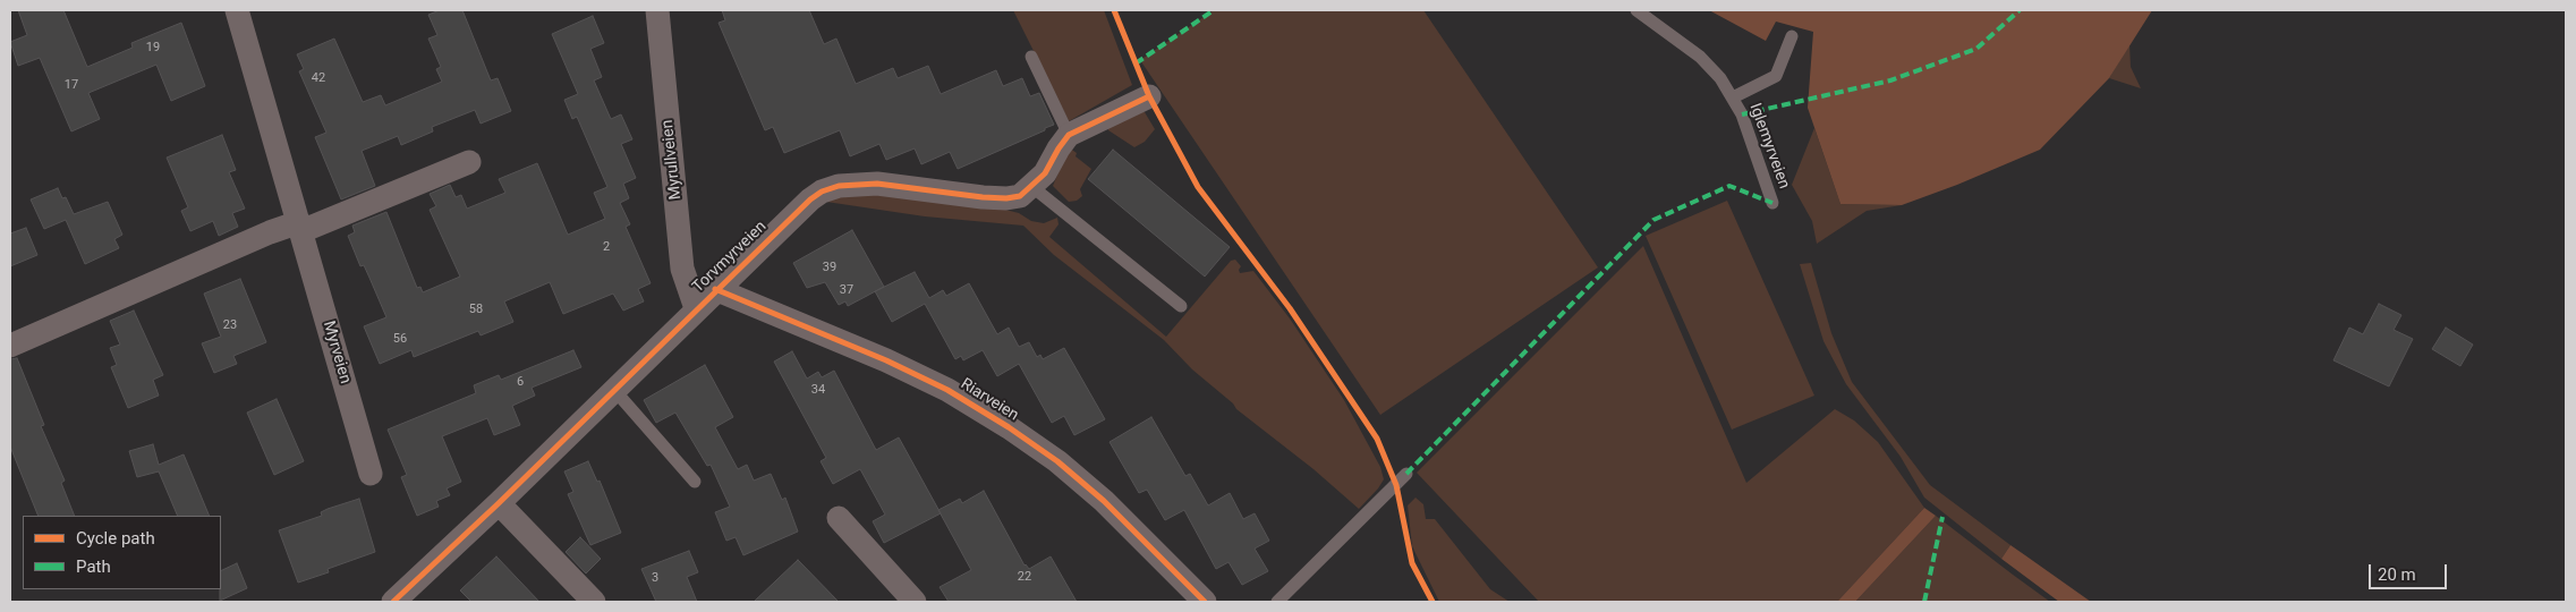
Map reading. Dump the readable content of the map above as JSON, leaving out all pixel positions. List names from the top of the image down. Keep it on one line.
{"streets":{"street":["Myrullveien","Torvmyrveien","Myrveien","Riarveien"],"lane":["Iglemyrveien"]},"crossings":[["Myrullveien","Torvmyrveien"],["Torvmyrveien","Riarveien"]],"house_numbers":["19","42","17","2","39","37","58","23","56","6","34","22","3"],"legend":["Cycle path","Path"],"scale_bar":"20 m"}
